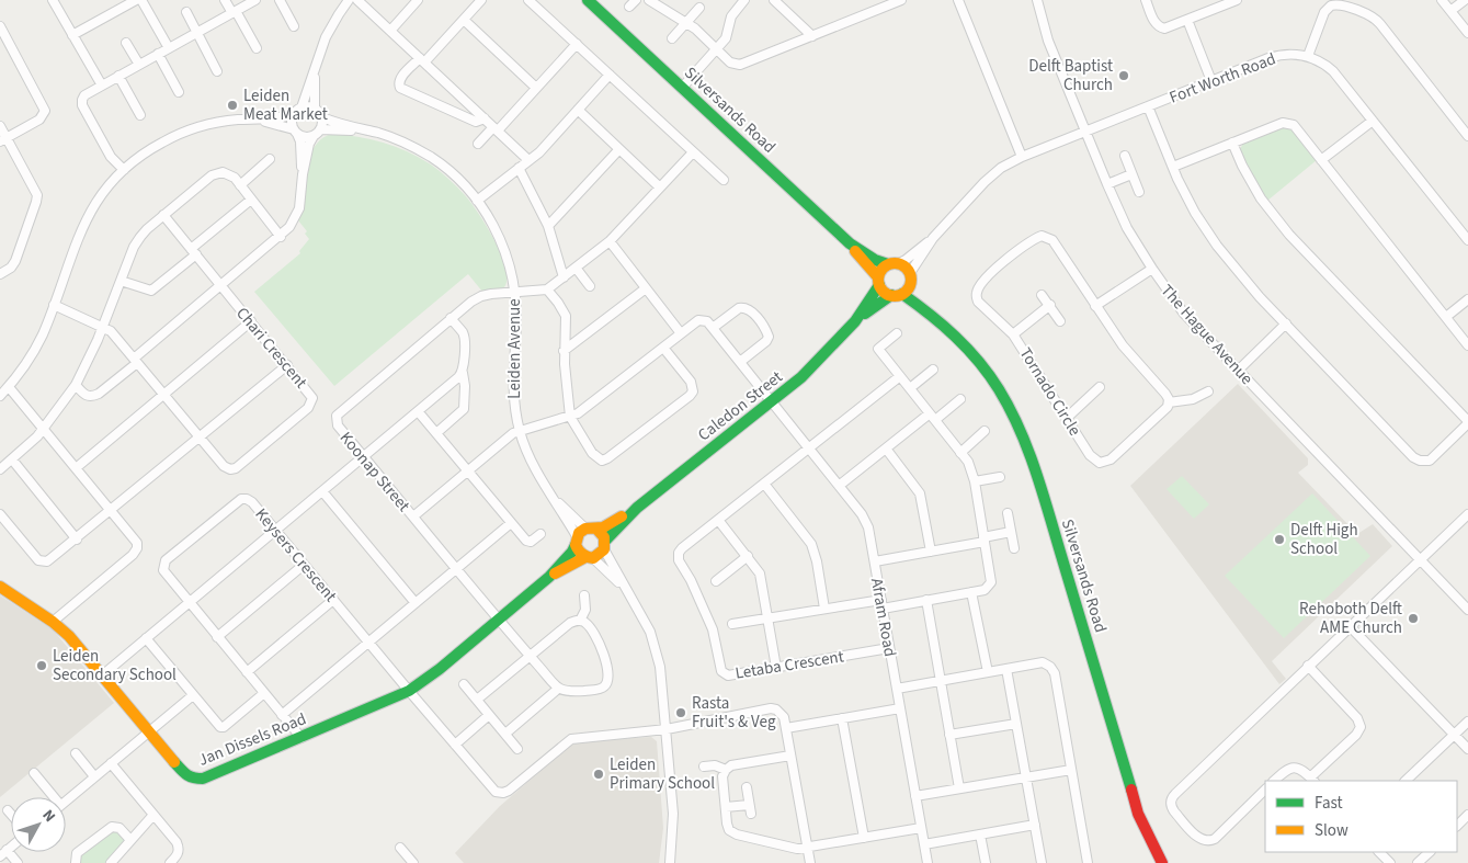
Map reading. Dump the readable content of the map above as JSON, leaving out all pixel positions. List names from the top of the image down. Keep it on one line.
{"streets":{"street":["Fort Worth Road","Silversands Road","The Hague Avenue","Chari Crescent","Leiden Avenue","Tornado Circle","Caledon Street","Koonap Street","Keysers Crescent","Afram Road","Letaba Crescent","Jan Dissels Road"]},"crossings":[["Fort Worth Road","Silversands Road"],["Fort Worth Road","The Hague Avenue"],["Fort Worth Road","Caledon Street"],["Silversands Road","Caledon Street"],["Leiden Avenue","Caledon Street"],["Leiden Avenue","Koonap Street"],["Leiden Avenue","Jan Dissels Road"],["Caledon Street","Afram Road"],["Caledon Street","Jan Dissels Road"],["Koonap Street","Jan Dissels Road"],["Keysers Crescent","Jan Dissels Road"],["Afram Road","Letaba Crescent"]],"places":["Delft Baptist Church","Leiden Meat Market","Delft High School","Rehoboth Delft AME Church","Leiden Secondary School","Rasta Fruit's & Veg","Leiden Primary School"],"legend":["Fast","Slow"],"north":"top right"}
